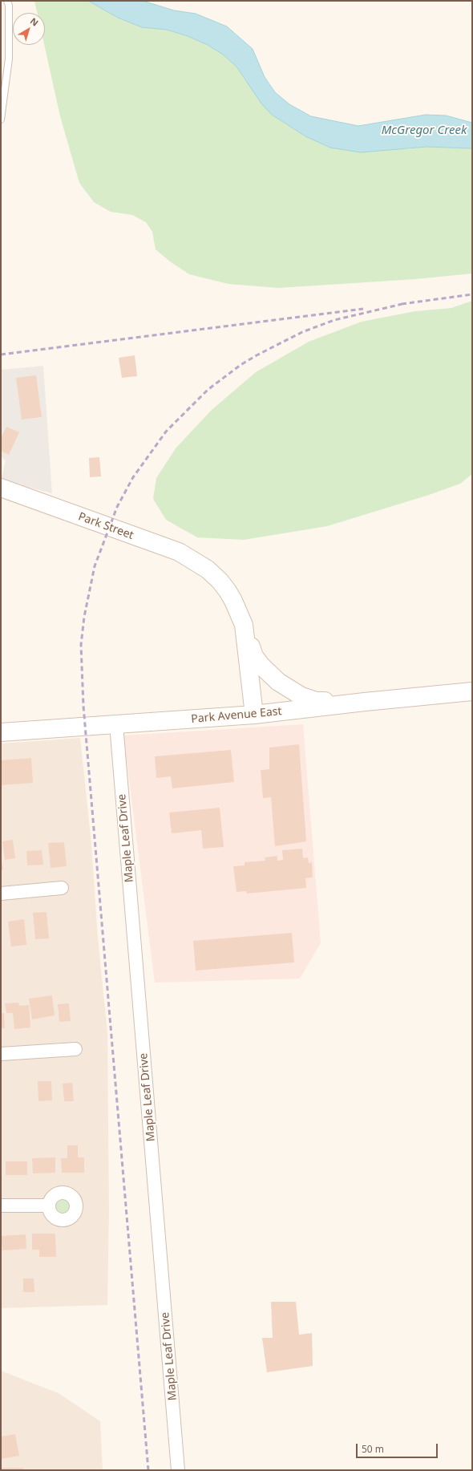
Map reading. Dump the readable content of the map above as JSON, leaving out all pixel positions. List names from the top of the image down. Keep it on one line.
{"streets":{"main road":["Park Street","Park Avenue East"],"street":["Maple Leaf Drive"]},"crossings":[["Park Avenue East","Maple Leaf Drive"]],"water":["McGregor Creek"],"scale_bar":"50 m","north":"top right"}
